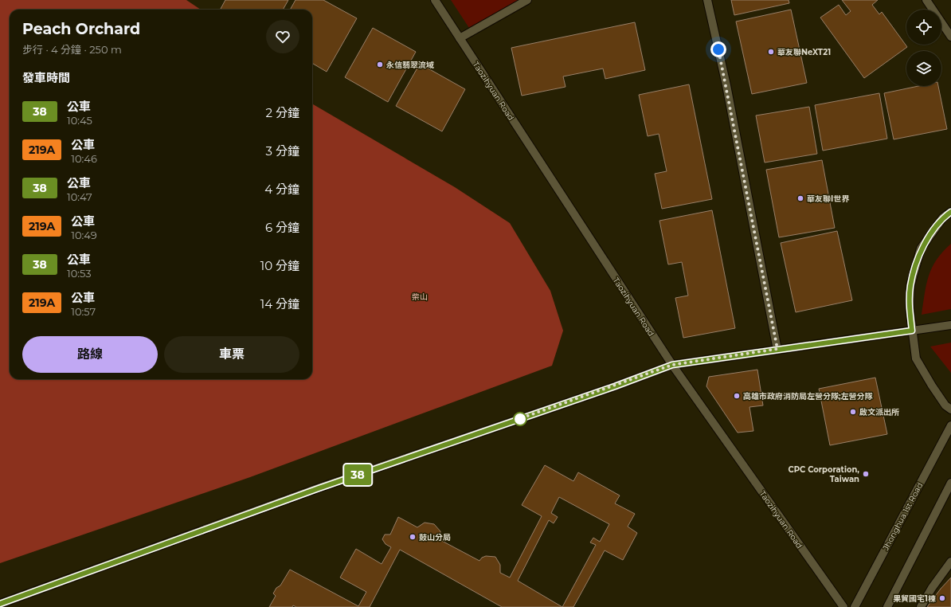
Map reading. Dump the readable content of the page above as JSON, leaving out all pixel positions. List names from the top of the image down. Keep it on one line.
{"streets":{"street":["Taozihyuan Road","Jhonghua 1st Road"]},"parks":["柴山"],"places":["華友聯NeXT21","永信翡翠流域","華友聯I世界","高雄市政府消防局左營分隊;左營分隊","啟文派出所","CPC Corporation, Taiwan","鼓山分局","果貿國宅1棟"],"lines":["bus line 38"],"page":{"on_map":"38","heading":[["Peach Orchard","步行 · 4 分鐘 · 250 m"],"發車時間"],"list":[{"mark":"38","name":"公車","note":"10:45","value":"2 分鐘"},{"mark":"219A","name":"公車","note":"10:46","value":"3 分鐘"},{"mark":"38","name":"公車","note":"10:47","value":"4 分鐘"},{"mark":"219A","name":"公車","note":"10:49","value":"6 分鐘"},{"mark":"38","name":"公車","note":"10:53","value":"10 分鐘"},{"mark":"219A","name":"公車","note":"10:57","value":"14 分鐘"}],"buttons":["路線","車票"]}}
